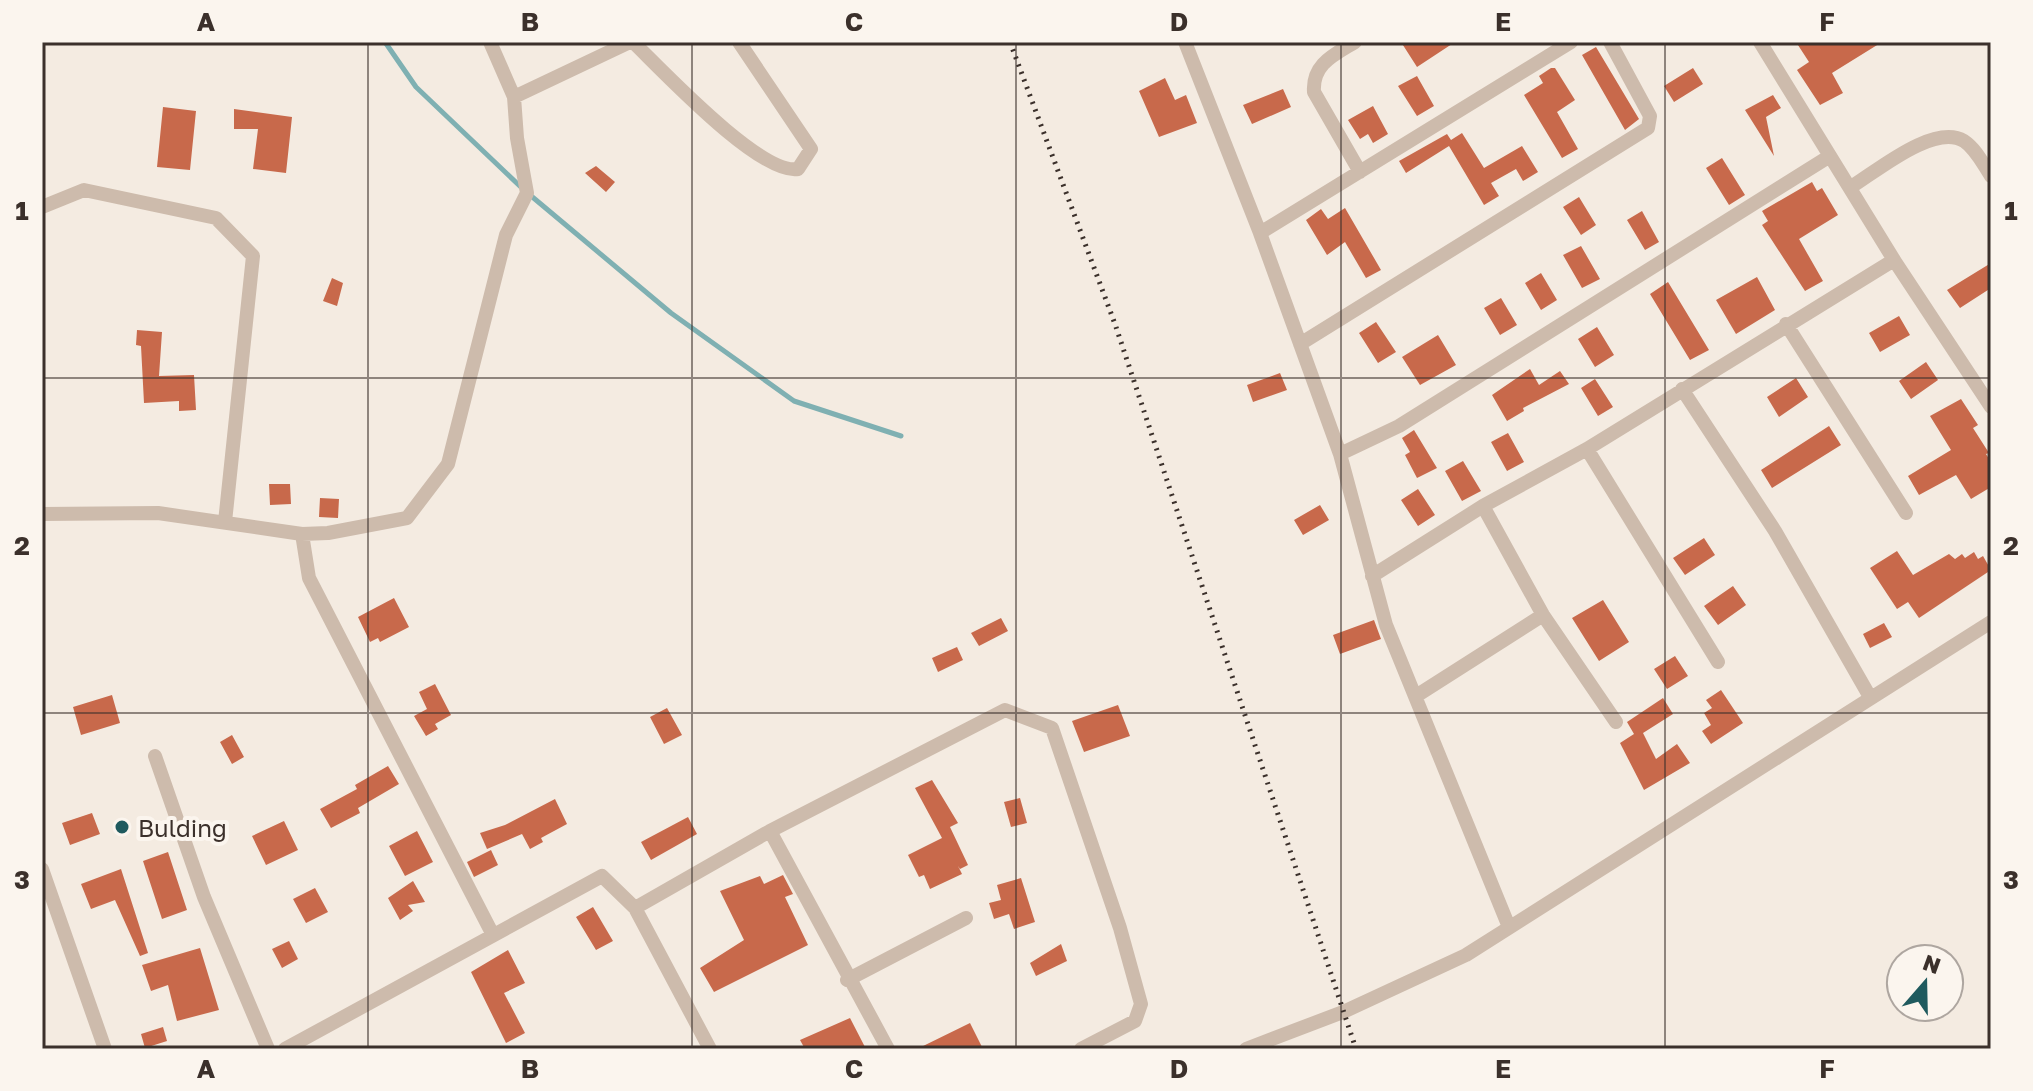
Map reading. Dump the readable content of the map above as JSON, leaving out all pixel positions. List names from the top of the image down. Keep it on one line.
{"places":["Bulding"],"north":"top","grid":{"columns":["A","B","C","D","E","F"],"rows":["1","2","3"]}}
